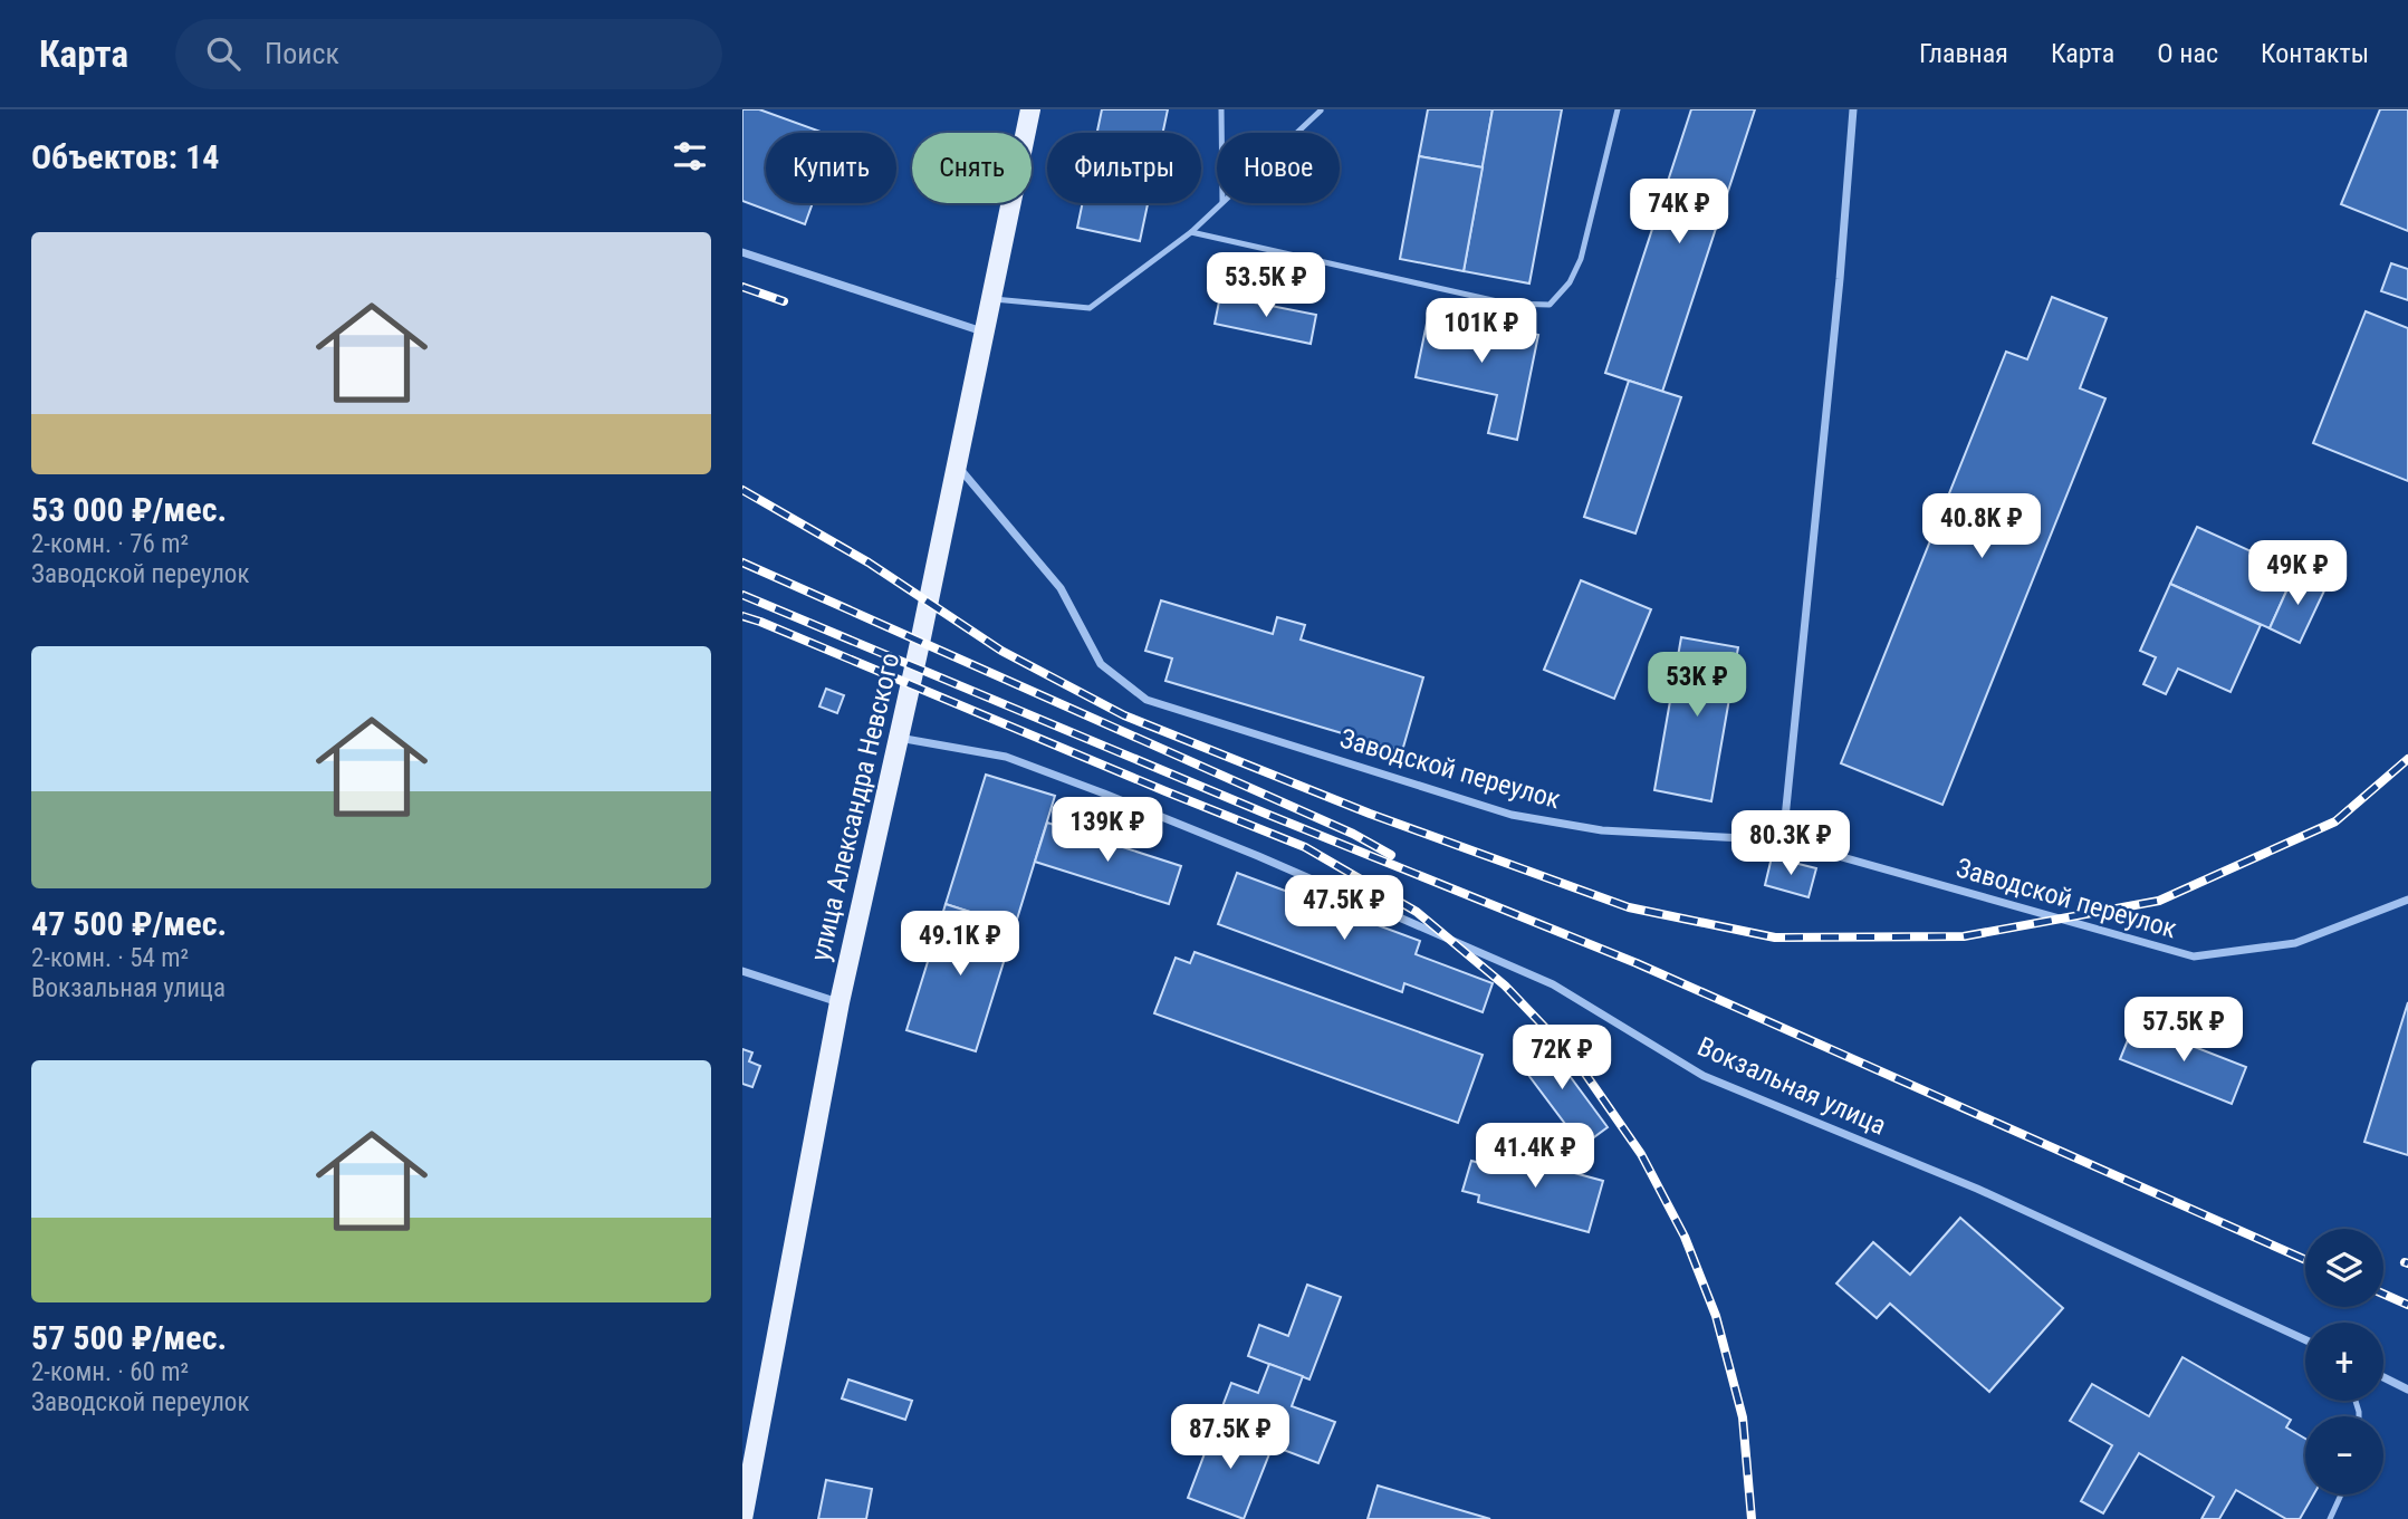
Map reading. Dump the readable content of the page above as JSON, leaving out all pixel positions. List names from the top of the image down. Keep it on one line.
{"streets":{"main road":["улица Александра Невского"],"street":["Заводской переулок","Вокзальная улица"]},"crossings":[["Заводской переулок","улица Александра Невского"],["улица Александра Невского","Вокзальная улица"]],"page":{"header":"Карта","search":"Поиск","nav":["Главная","Карта","О нас","Контакты"],"heading":"Объектов: 14","chip":["Купить","Снять","Фильтры","Новое"],"price":["74K ₽","53.5K ₽","101K ₽","40.8K ₽","49K ₽","53K ₽","139K ₽","80.3K ₽","47.5K ₽","49.1K ₽","57.5K ₽","72K ₽","41.4K ₽","87.5K ₽"],"list":[{"name":"53 000 ₽/мес.","note":"2-комн. · 76 m² · Заводской переулок"},{"name":"47 500 ₽/мес.","note":"2-комн. · 54 m² · Вокзальная улица"},{"name":"57 500 ₽/мес.","note":"2-комн. · 60 m² · Заводской переулок"}],"map_buttons":["+","−"]}}
